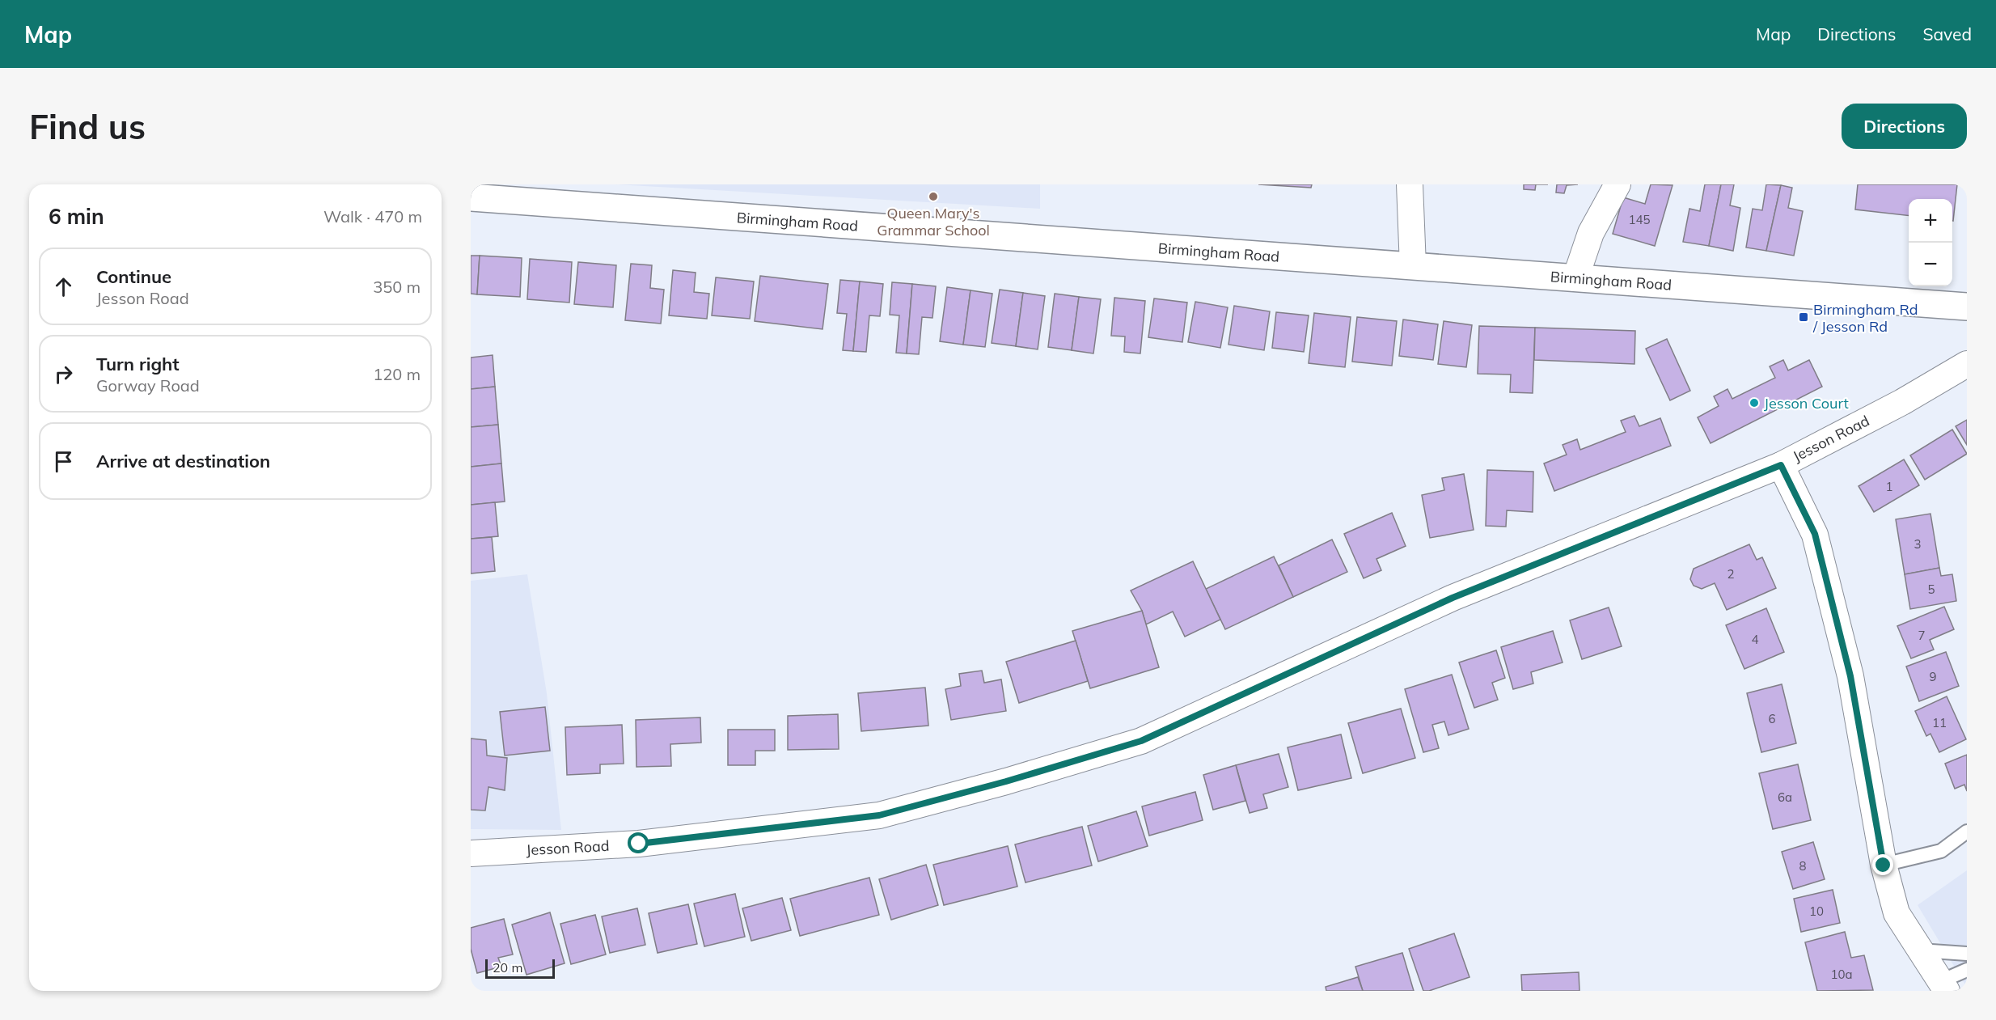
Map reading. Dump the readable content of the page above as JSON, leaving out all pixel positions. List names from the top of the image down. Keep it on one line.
{"streets":{"street":["Birmingham Road","Jesson Road"]},"places":{"other":["Queen Mary's Grammar School","Jesson Court"],"transit":["Birmingham Rd / Jesson Rd"]},"house_numbers":["145","1","3","2","5","7","4","9","6","11","6a","8","10","10a"],"scale_bar":"20 m","page":{"header":"Map","nav":["Map","Directions","Saved"],"buttons":"Directions","title":"Find us","heading":["6 min","Walk · 470 m"],"map_buttons":["+","−"],"list":[["Continue","Jesson Road","350 m"],["Turn right","Gorway Road","120 m"],"Arrive at destination"],"scale":"20 m"}}
